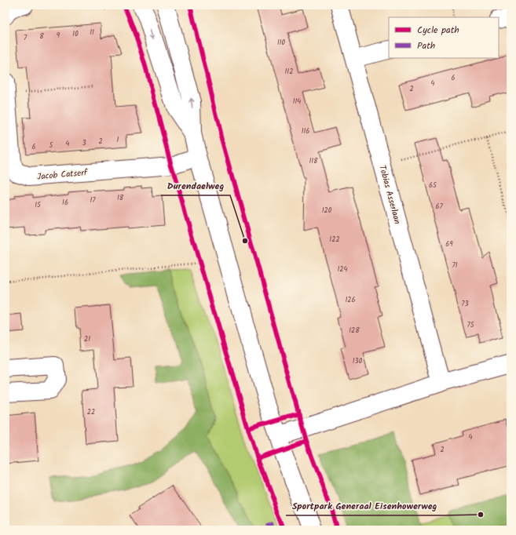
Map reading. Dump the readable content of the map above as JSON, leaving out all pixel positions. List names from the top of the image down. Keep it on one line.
{"streets":{"street":["Jacob Catserf","Tobias Asserlaan"]},"places":["Durendaelweg","Sportpark Generaal Eisenhowerweg"],"house_numbers":["11","10","9","8","7","110","112","6","4","2","114","116","1","2","3","4","5","6","118","65","18","17","16","15","67","120","122","69","71","124","126","73","75","128","21","130","22","4","2"],"legend":["Cycle path","Path"]}
